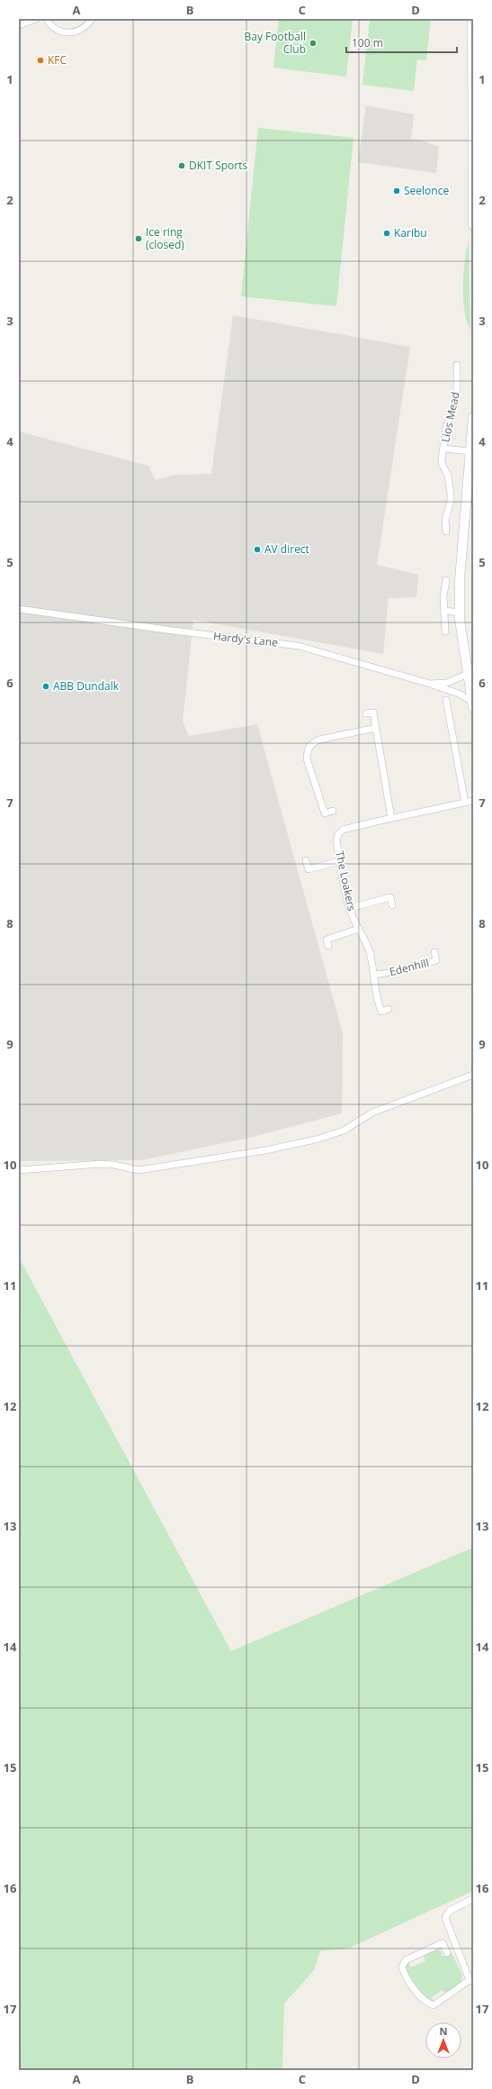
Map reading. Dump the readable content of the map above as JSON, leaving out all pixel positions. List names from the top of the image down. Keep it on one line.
{"streets":{"street":["Lios Mead","Hardy's Lane","The Loakers","Edenhill"]},"crossings":[["The Loakers","Edenhill"]],"places":["Bay Football Club","KFC","DKIT Sports","Seelonce","Karibu","Ice ring (closed)","AV direct","ABB Dundalk"],"scale_bar":"100 m","north":"top","grid":{"columns":["A","B","C","D"],"rows":["1","2","3","4","5","6","7","8","9","10","11","12","13","14","15","16","17"]}}
